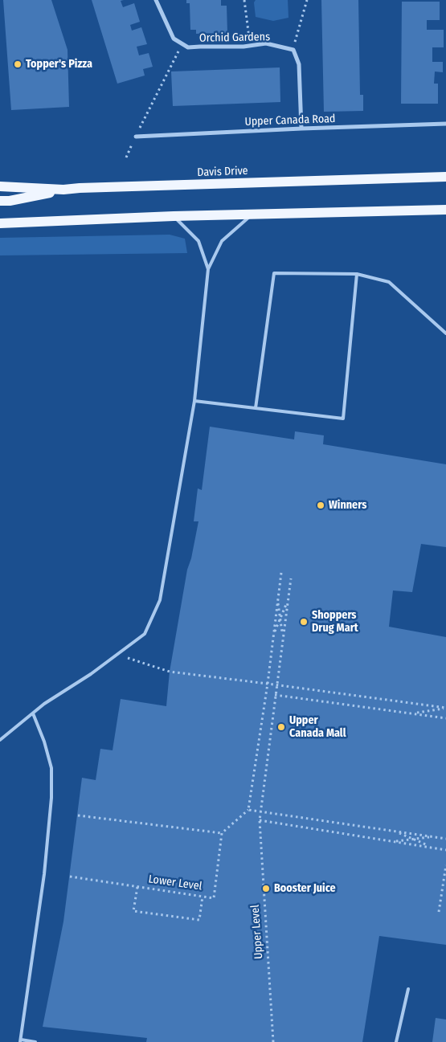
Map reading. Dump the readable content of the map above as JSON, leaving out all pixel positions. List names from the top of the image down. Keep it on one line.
{"streets":{"main road":["Davis Drive"],"street":["Orchid Gardens","Upper Canada Road"],"path":["Lower Level","Upper Level"]},"places":["Topper's Pizza","Winners","Shoppers Drug Mart","Upper Canada Mall","Booster Juice"]}
